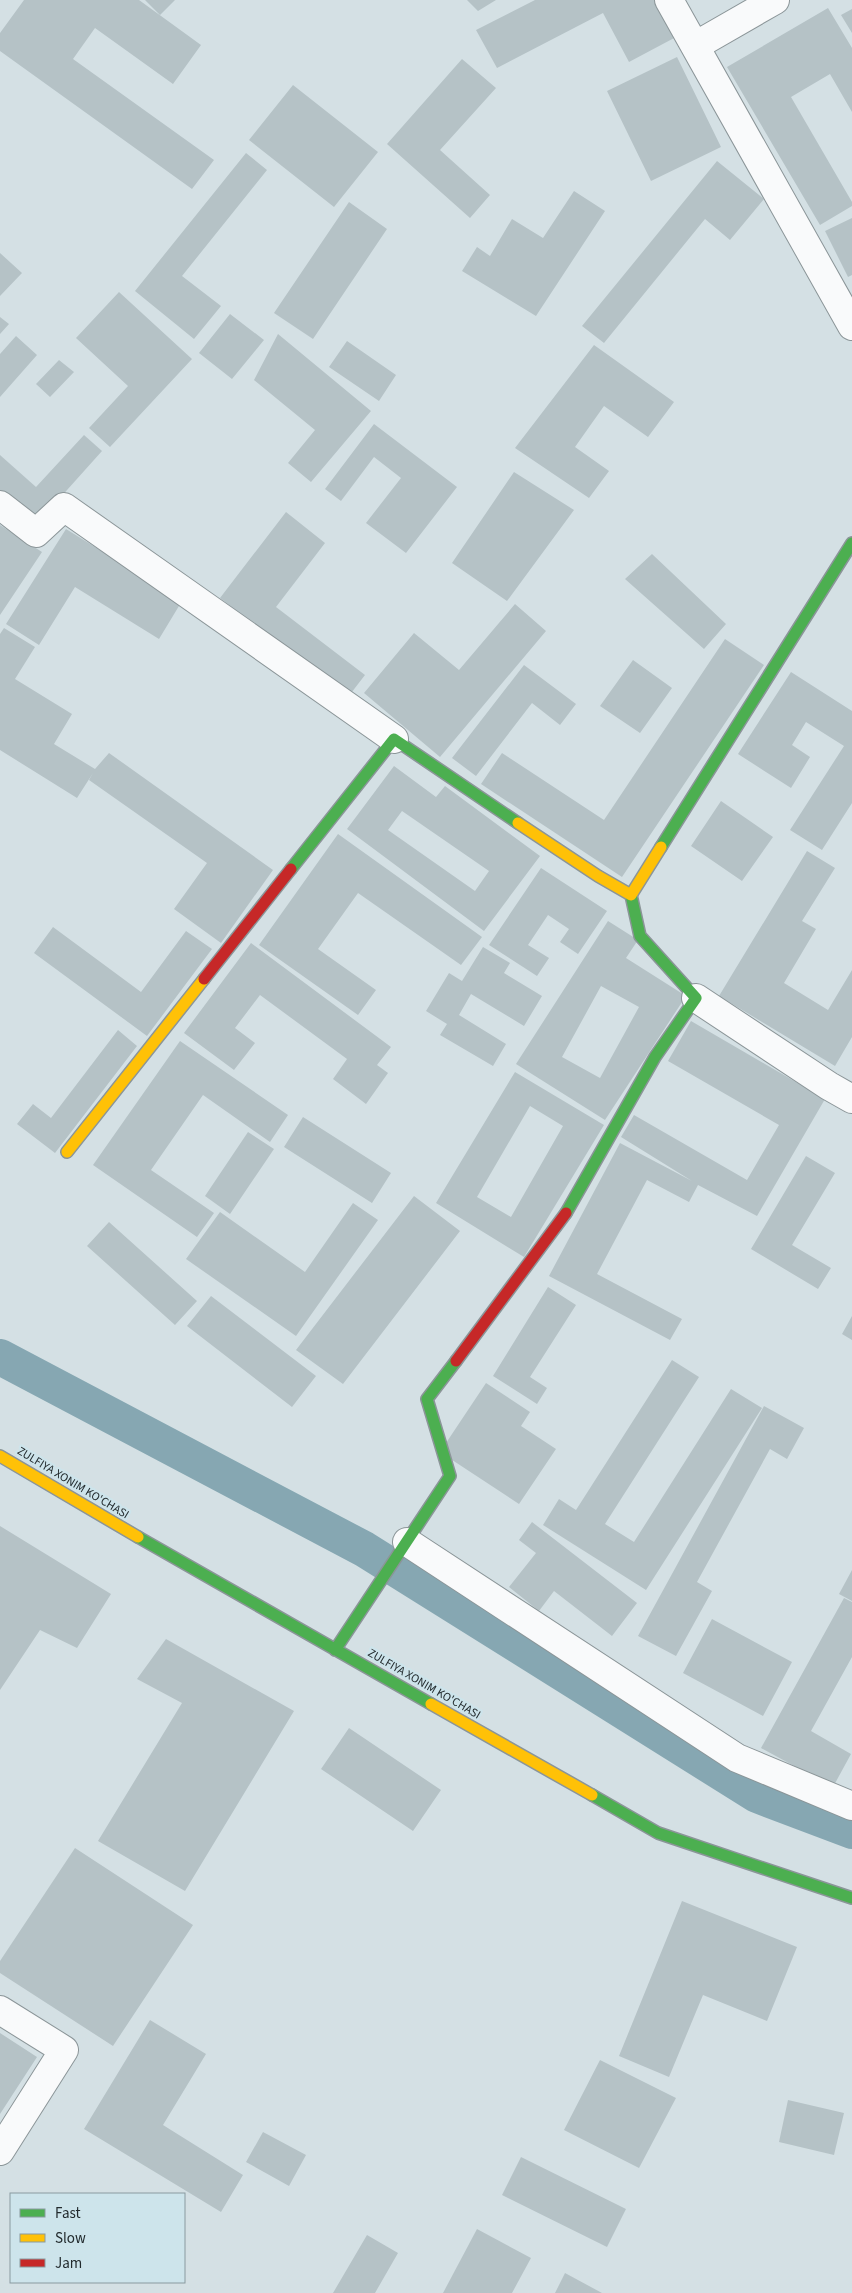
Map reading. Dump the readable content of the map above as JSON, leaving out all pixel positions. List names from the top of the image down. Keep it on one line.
{"streets":{"street":["ZULFIYA XONIM KO'CHASI"]},"legend":["Fast","Slow","Jam"]}
